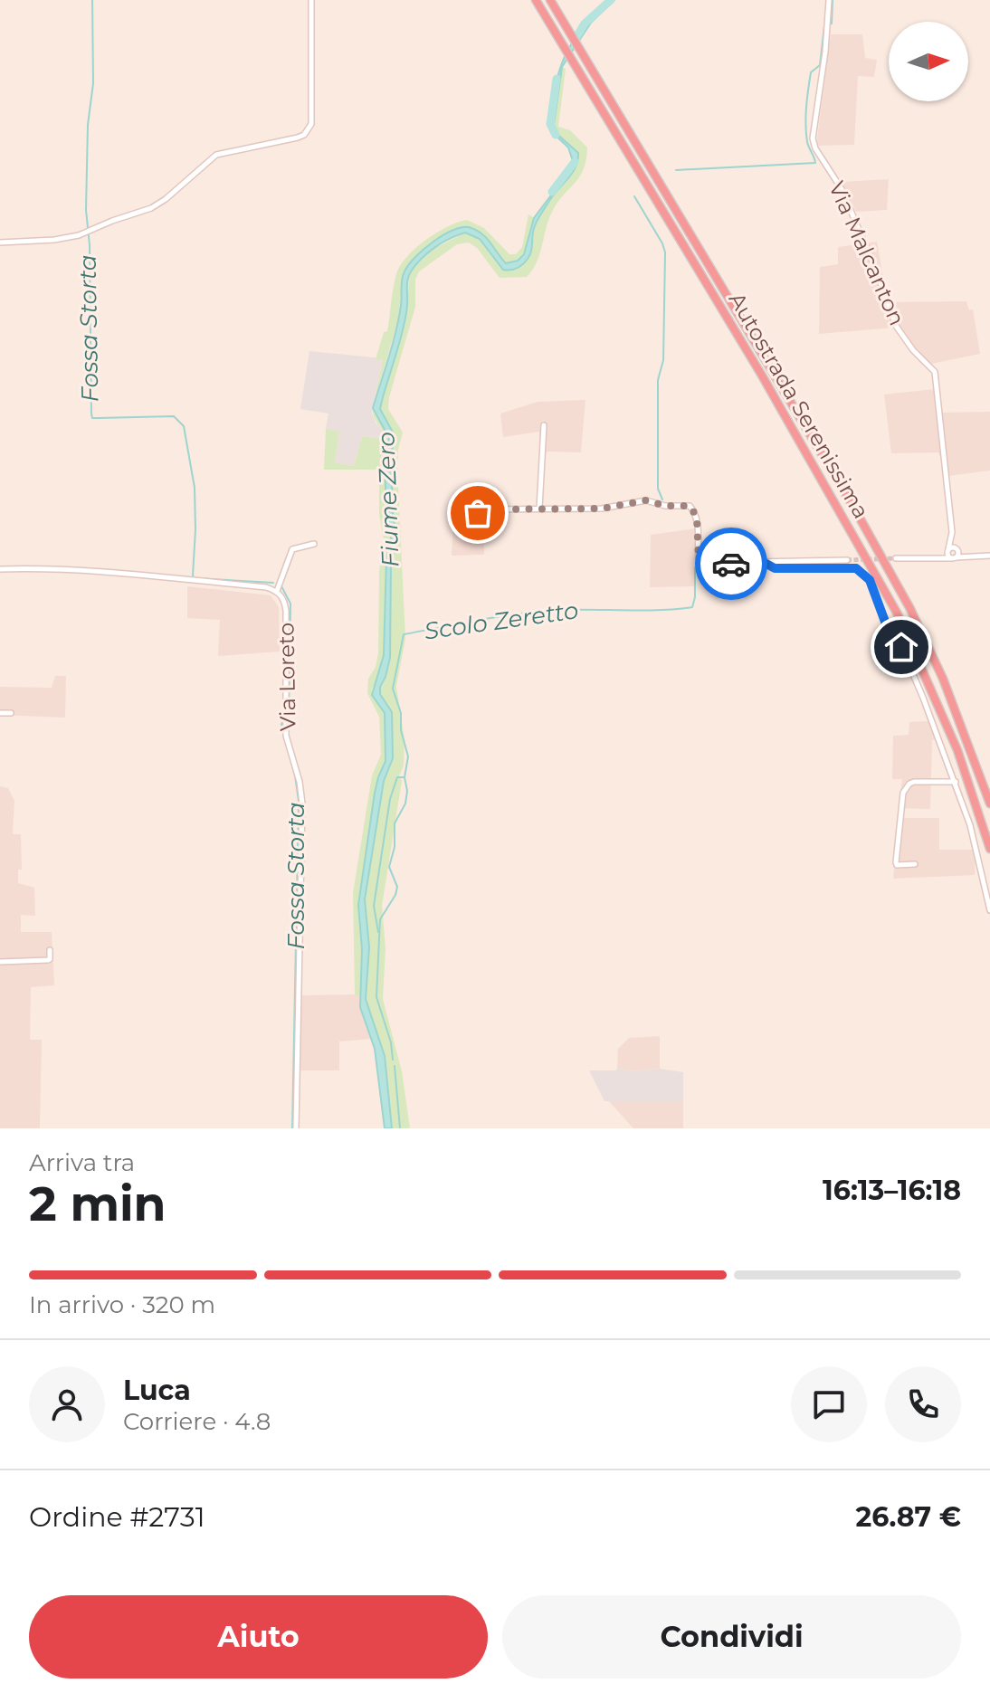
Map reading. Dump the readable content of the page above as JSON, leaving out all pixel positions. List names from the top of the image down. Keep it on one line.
{"streets":{"highway":["Autostrada Serenissima"],"street":["Via Malcanton","Via Loreto"]},"water":["Fossa Storta","Fiume Zero","Scolo Zeretto"],"north":"right","page":{"heading":["2 min","Arriva tra","16:13–16:18"],"panel":["Luca","Corriere · 4.8","Ordine #2731","26.87 €"],"bar":"In arrivo · 320 m","buttons":["Aiuto","Condividi"]}}
